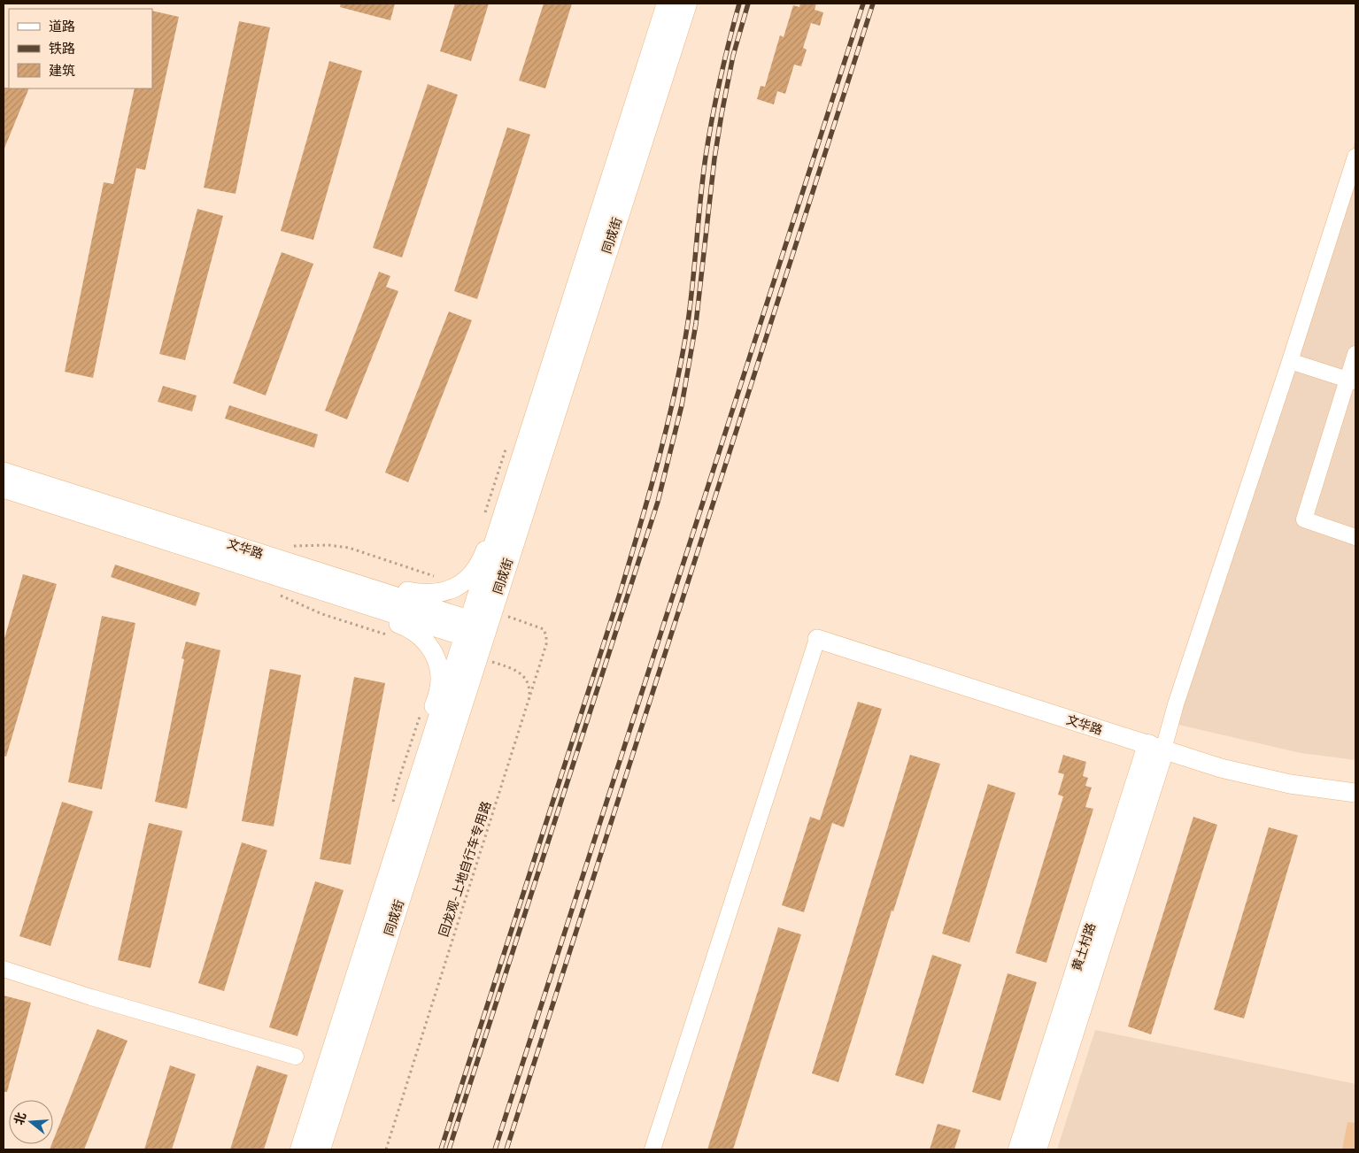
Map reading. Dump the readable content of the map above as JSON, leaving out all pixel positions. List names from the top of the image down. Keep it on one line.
{"streets":{"main road":["同成街","黄土村路"],"street":["文华路"],"path":["回龙观-上地自行车专用路"]},"crossings":[["同成街","文华路"],["文华路","黄土村路"]],"legend":["道路","铁路","建筑"],"north":"left"}
